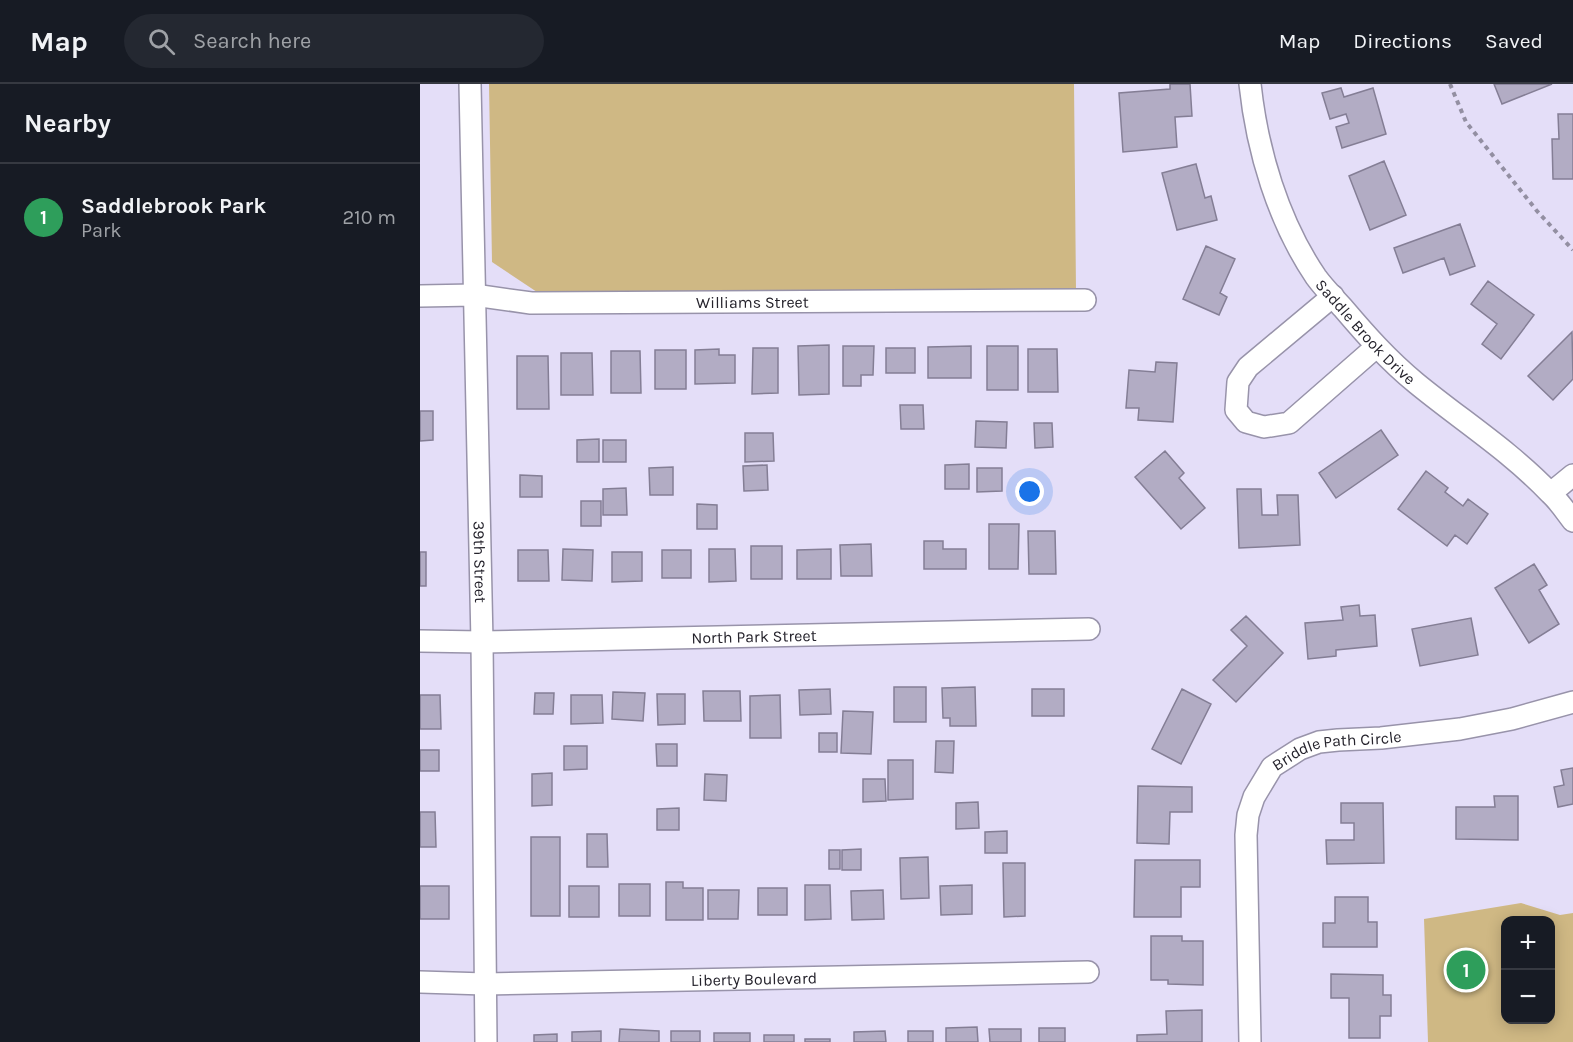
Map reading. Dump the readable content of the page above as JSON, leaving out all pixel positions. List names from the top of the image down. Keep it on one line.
{"streets":{"street":["Williams Street","Saddle Brook Drive","39th Street","North Park Street","Briddle Path Circle","Liberty Boulevard"]},"crossings":[["Williams Street","39th Street"],["39th Street","North Park Street"],["39th Street","Liberty Boulevard"]],"page":{"header":"Map","search":"Search here","nav":["Map","Directions","Saved"],"heading":"Nearby","list":[{"mark":"1","name":"Saddlebrook Park","note":"Park","value":"210 m"}],"map_buttons":["+","−"],"pins":"1"}}
